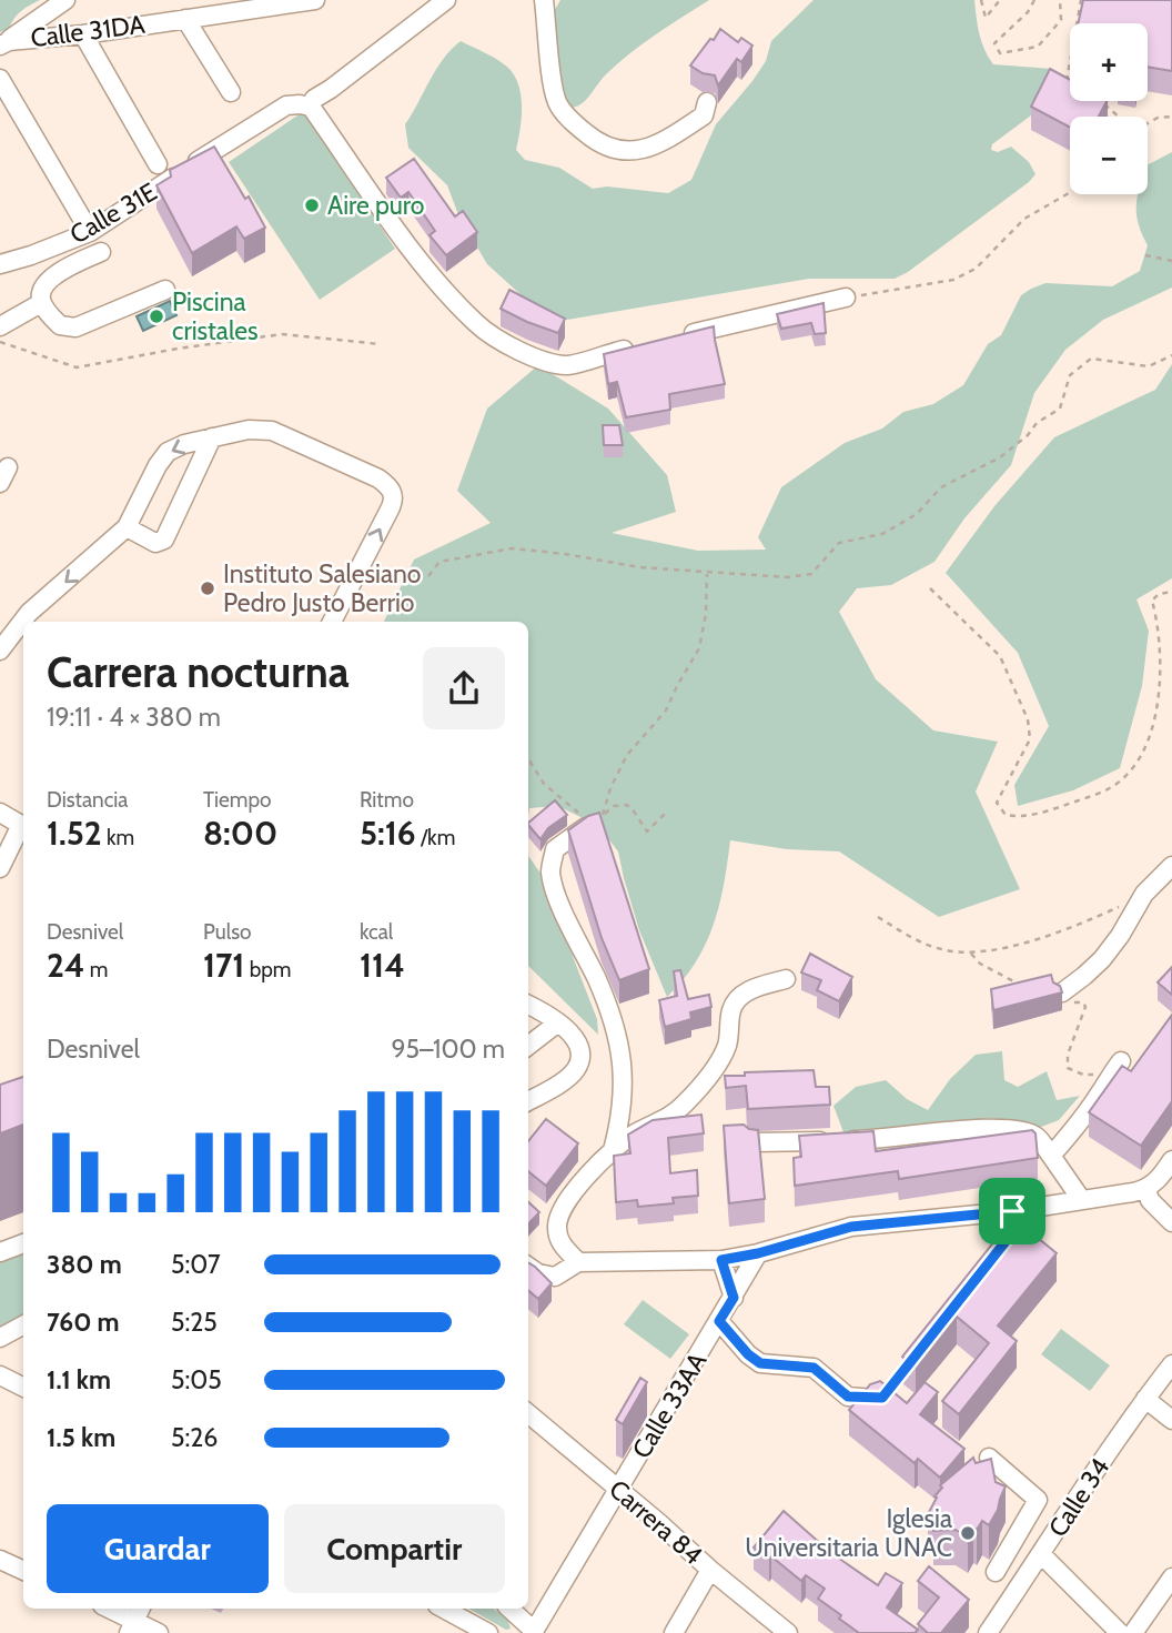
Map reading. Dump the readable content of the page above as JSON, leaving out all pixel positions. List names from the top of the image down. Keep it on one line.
{"streets":{"street":["Calle 31DA","Calle 31E","Calle 33AA","Calle 34","Carrera 84"]},"crossings":[["Calle 33AA","Carrera 84"]],"places":["Aire puro","Piscina cristales","Instituto Salesiano Pedro Justo Berrio","Iglesia Universitaria UNAC"],"page":{"map_buttons":["+","−"],"heading":["Carrera nocturna","19:11 · 4 × 380 m"],"stats":[["Distancia","1.52 km"],["Tiempo","8:00"],["Ritmo","5:16 /km"],["Desnivel","24 m"],["Pulso","171 bpm"],["kcal","114"]],"chart":["Desnivel","95–100 m"],"list":[{"name":"380 m","note":"5:07"},{"name":"760 m","note":"5:25"},{"name":"1.1 km","note":"5:05"},{"name":"1.5 km","note":"5:26"}],"buttons":["Guardar","Compartir"]}}
